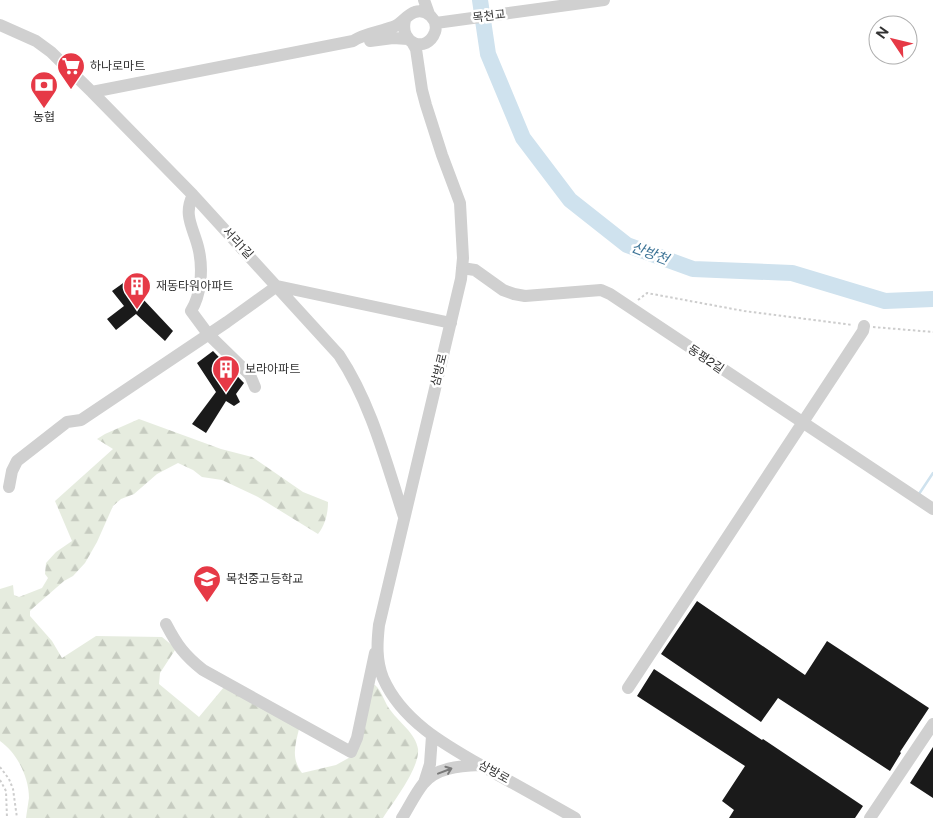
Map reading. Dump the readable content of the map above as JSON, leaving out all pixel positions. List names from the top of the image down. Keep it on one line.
{"streets":{"street":["목천교","서리1길","동평2길","삼방로"]},"crossings":[["목천교","삼방로"],["서리1길","삼방로"],["동평2길","삼방로"]],"water":["산방천"],"places":{"supermarket":["하나로마트"],"bank":["농협"],"building":["재동타워아파트","보라아파트"],"school or university":["목천중고등학교"]},"north":"top left"}
